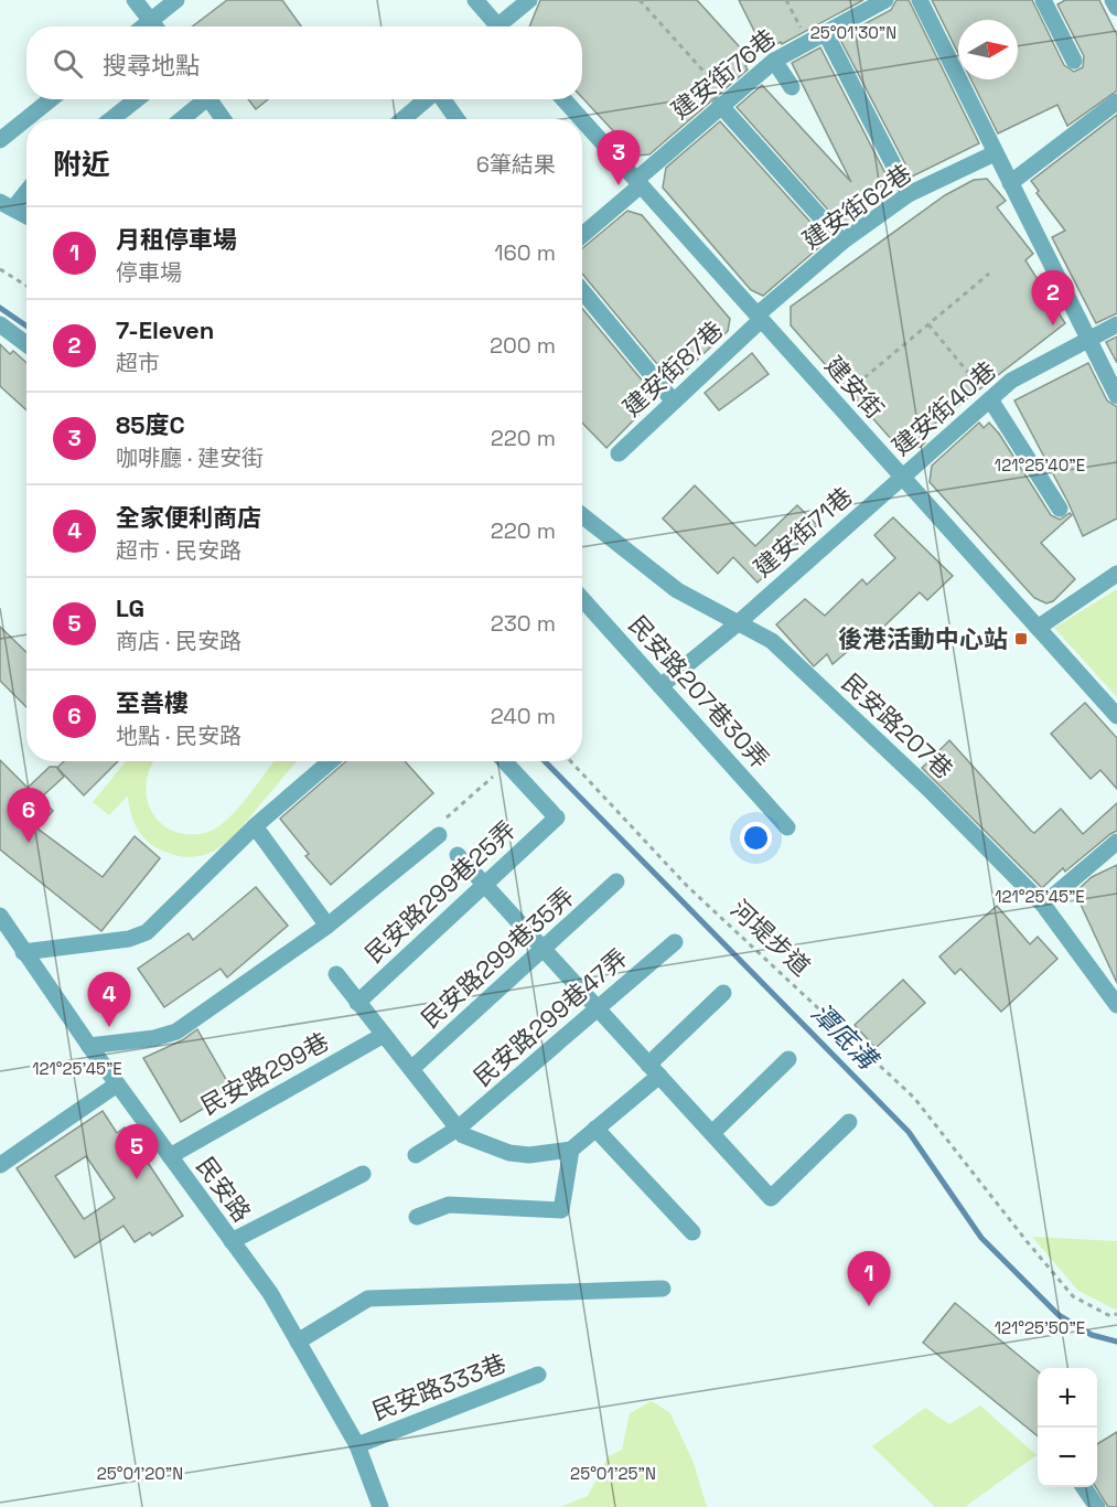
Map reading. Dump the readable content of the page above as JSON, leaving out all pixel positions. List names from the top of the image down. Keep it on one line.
{"streets":{"street":["建安街76巷","建安街62巷","建安街87巷","建安街","建安街40巷","建安街71巷","民安路207巷30弄","民安路207巷","民安路299巷25弄","民安路299巷35弄","民安路299巷47弄","民安路299巷","民安路","民安路333巷"],"path":["河堤步道"]},"crossings":[["建安街76巷","建安街"],["建安街62巷","建安街87巷"],["建安街62巷","建安街"],["建安街87巷","建安街"],["建安街","建安街40巷"],["建安街","建安街71巷"],["建安街40巷","建安街71巷"],["建安街71巷","民安路207巷30弄"],["建安街71巷","民安路207巷"],["民安路299巷","民安路"],["民安路","民安路333巷"]],"water":["潭底溝"],"places":{"transit":["後港活動中心站"]},"north":"right","page":{"search":"搜尋地點","heading":["附近","6筆結果"],"pins":["3","2","6","4","5","1"],"list":[{"mark":"1","name":"月租停車場","note":"停車場","value":"160 m"},{"mark":"2","name":"7-Eleven","note":"超市","value":"200 m"},{"mark":"3","name":"85度C","note":"咖啡廳 · 建安街","value":"220 m"},{"mark":"4","name":"全家便利商店","note":"超市 · 民安路","value":"220 m"},{"mark":"5","name":"LG","note":"商店 · 民安路","value":"230 m"},{"mark":"6","name":"至善樓","note":"地點 · 民安路","value":"240 m"}],"map_buttons":["+","−"]},"coordinates":["25°01'30\"N","121°25'40\"E","121°25'45\"E","121°25'50\"E","25°01'20\"N","25°01'25\"N"]}
